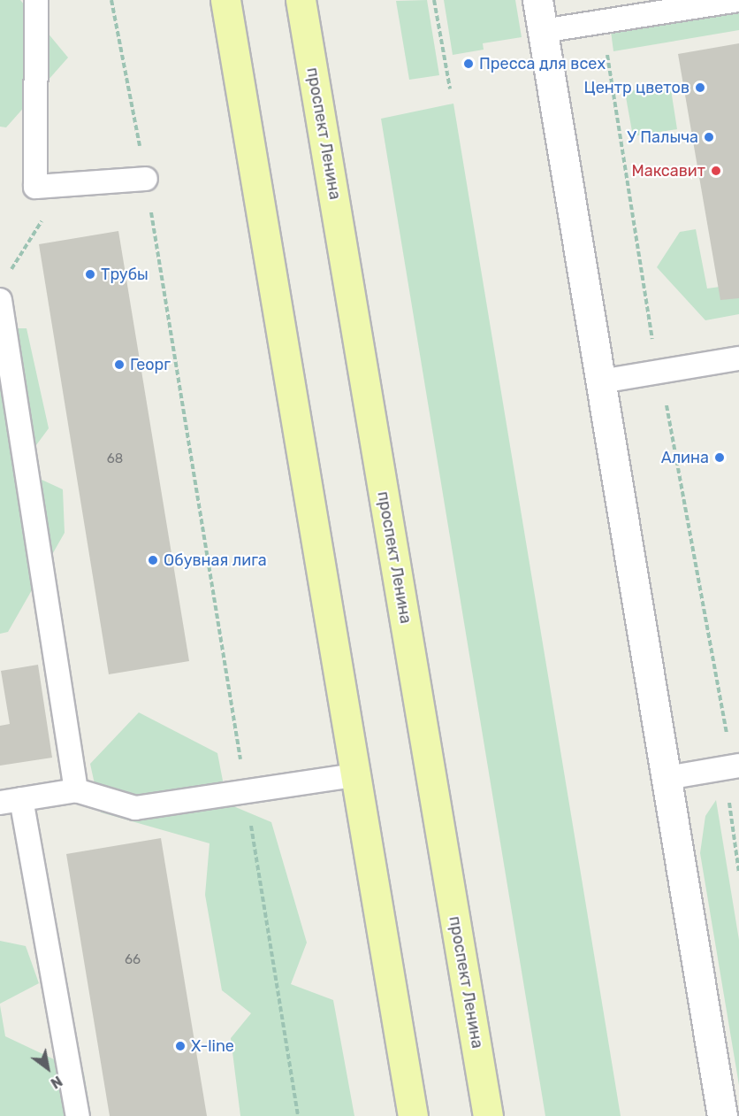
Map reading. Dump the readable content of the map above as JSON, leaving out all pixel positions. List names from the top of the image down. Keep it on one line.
{"streets":{"main road":["проспект Ленина"]},"places":["Пресса для всех","Центр цветов","У Палыча","Максавит","Трубы","Георг","Алина","Обувная лига","X-line"],"house_numbers":["68","66"],"north":"bottom right"}
